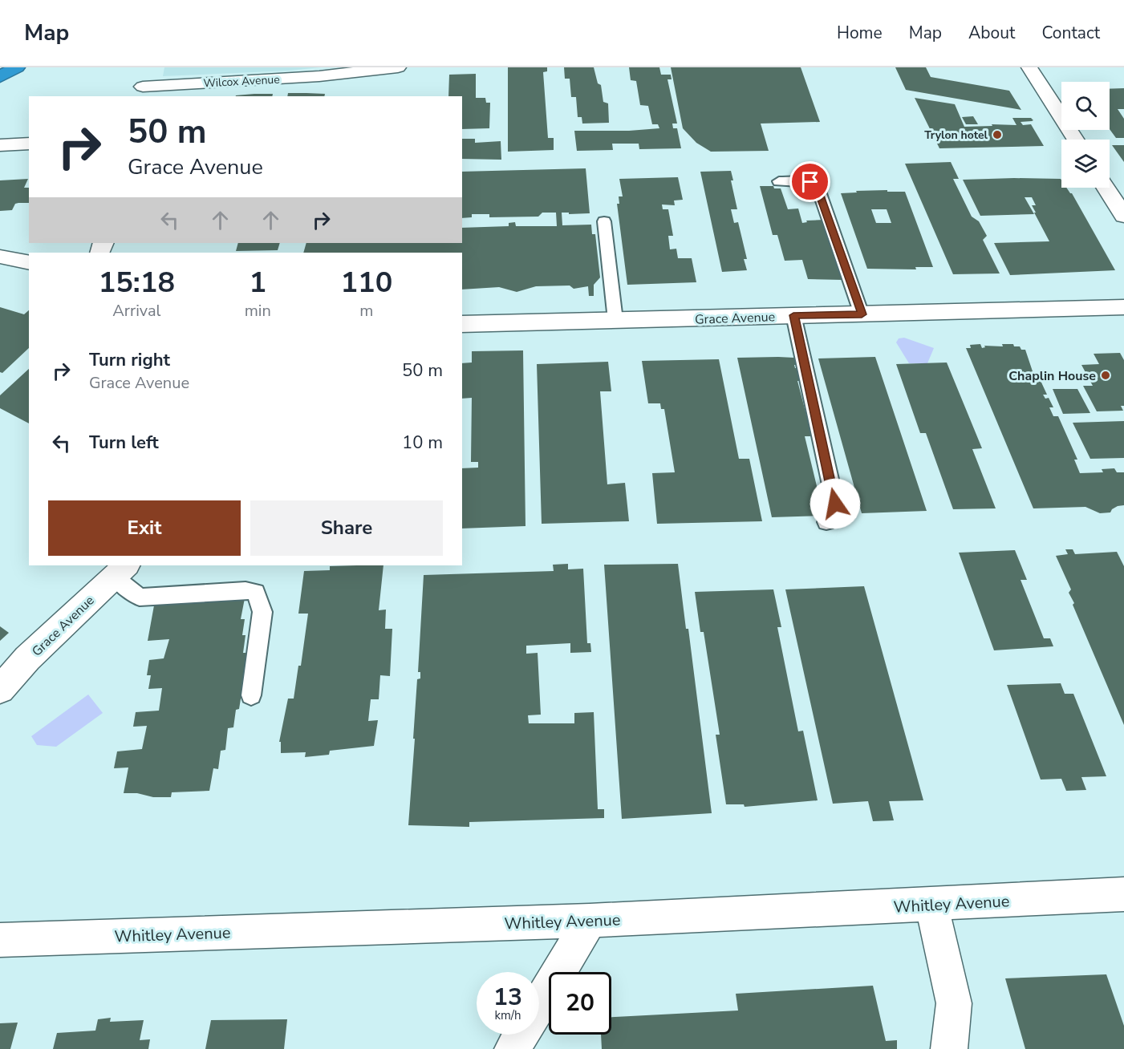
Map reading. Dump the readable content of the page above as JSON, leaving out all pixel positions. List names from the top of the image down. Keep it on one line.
{"streets":{"street":["Wilcox Avenue","Grace Avenue","Whitley Avenue"]},"places":["Trylon hotel","Chaplin House"],"page":{"header":"Map","nav":["Home","Map","About","Contact"],"turn":["50 m","Grace Avenue"],"eta":["15:18","Arrival","1","min","110","m"],"list":[{"name":"Turn right","note":"Grace Avenue","value":"50 m"},{"name":"Turn left","value":"10 m"}],"buttons":["Exit","Share"],"speed":"13 km/h","limit":"20"}}
